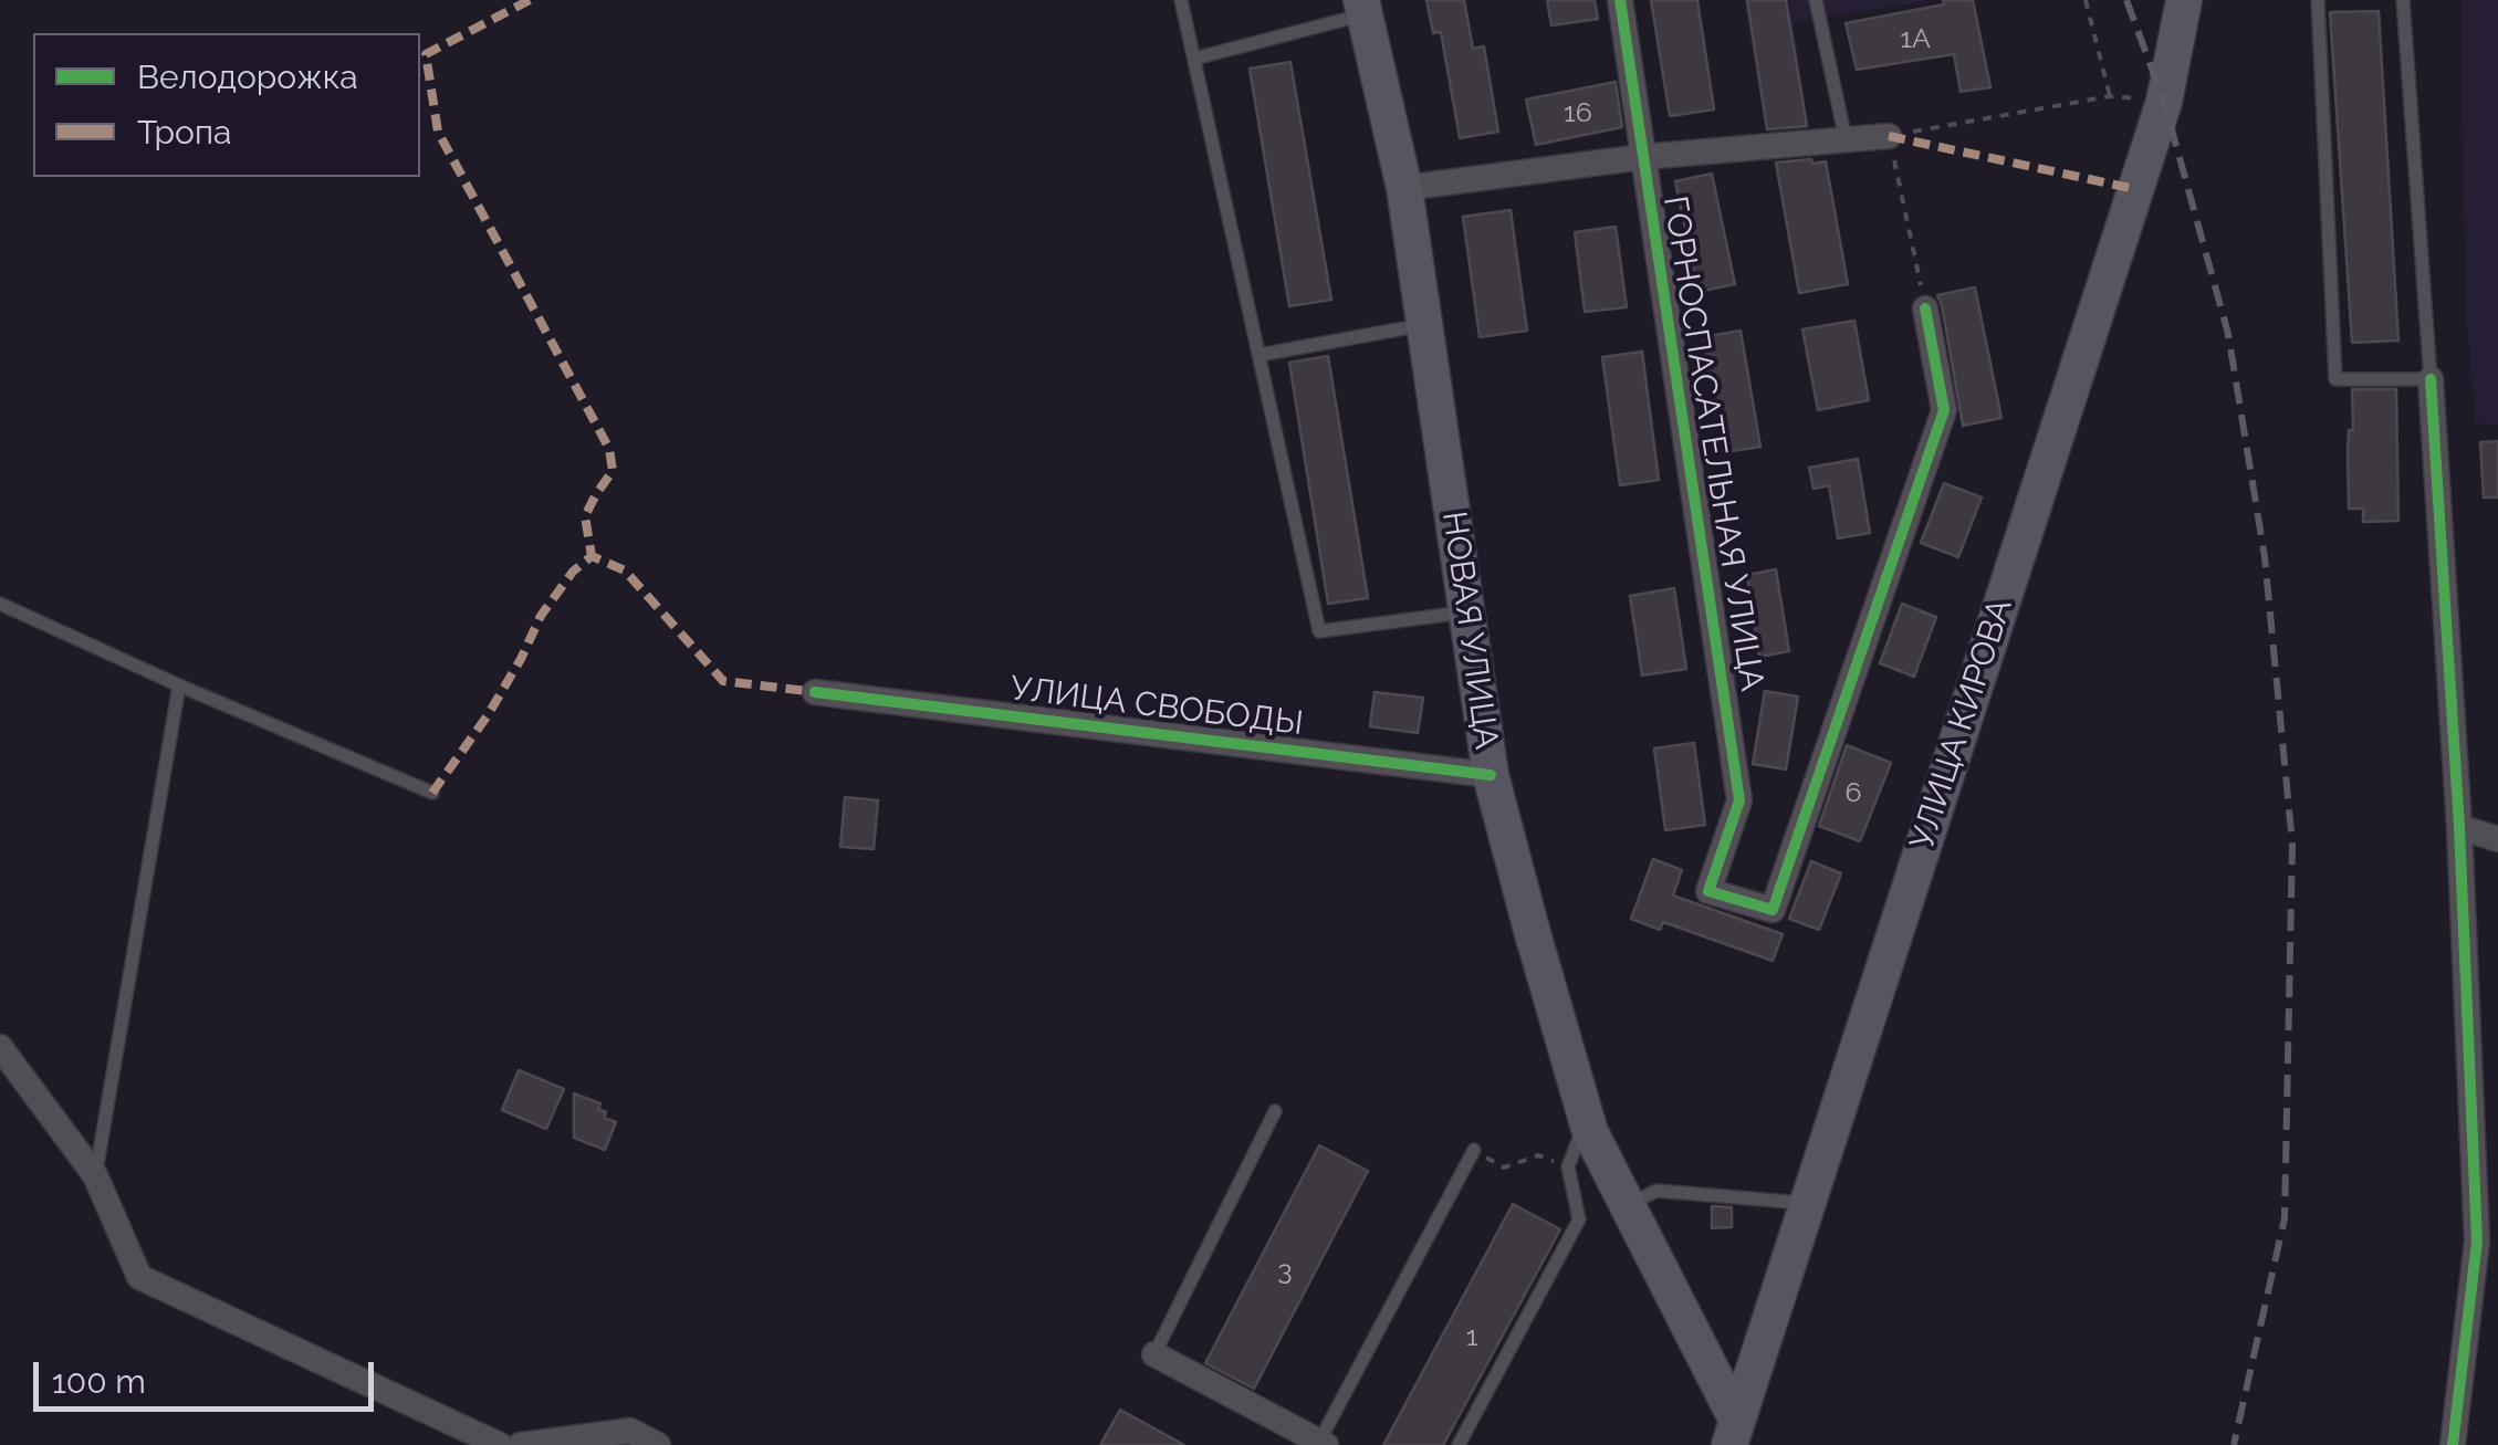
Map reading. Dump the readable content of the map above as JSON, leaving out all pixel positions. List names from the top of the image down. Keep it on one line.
{"streets":{"main road":["НОВАЯ УЛИЦА","УЛИЦА КИРОВА"],"street":["ГОРНОСПАСАТЕЛЬНАЯ УЛИЦА","УЛИЦА СВОБОДЫ"]},"crossings":[["НОВАЯ УЛИЦА","УЛИЦА СВОБОДЫ"],["НОВАЯ УЛИЦА","УЛИЦА КИРОВА"]],"house_numbers":["1А","16","6","3","1"],"legend":["Велодорожка","Тропа"],"scale_bar":"100 m"}
